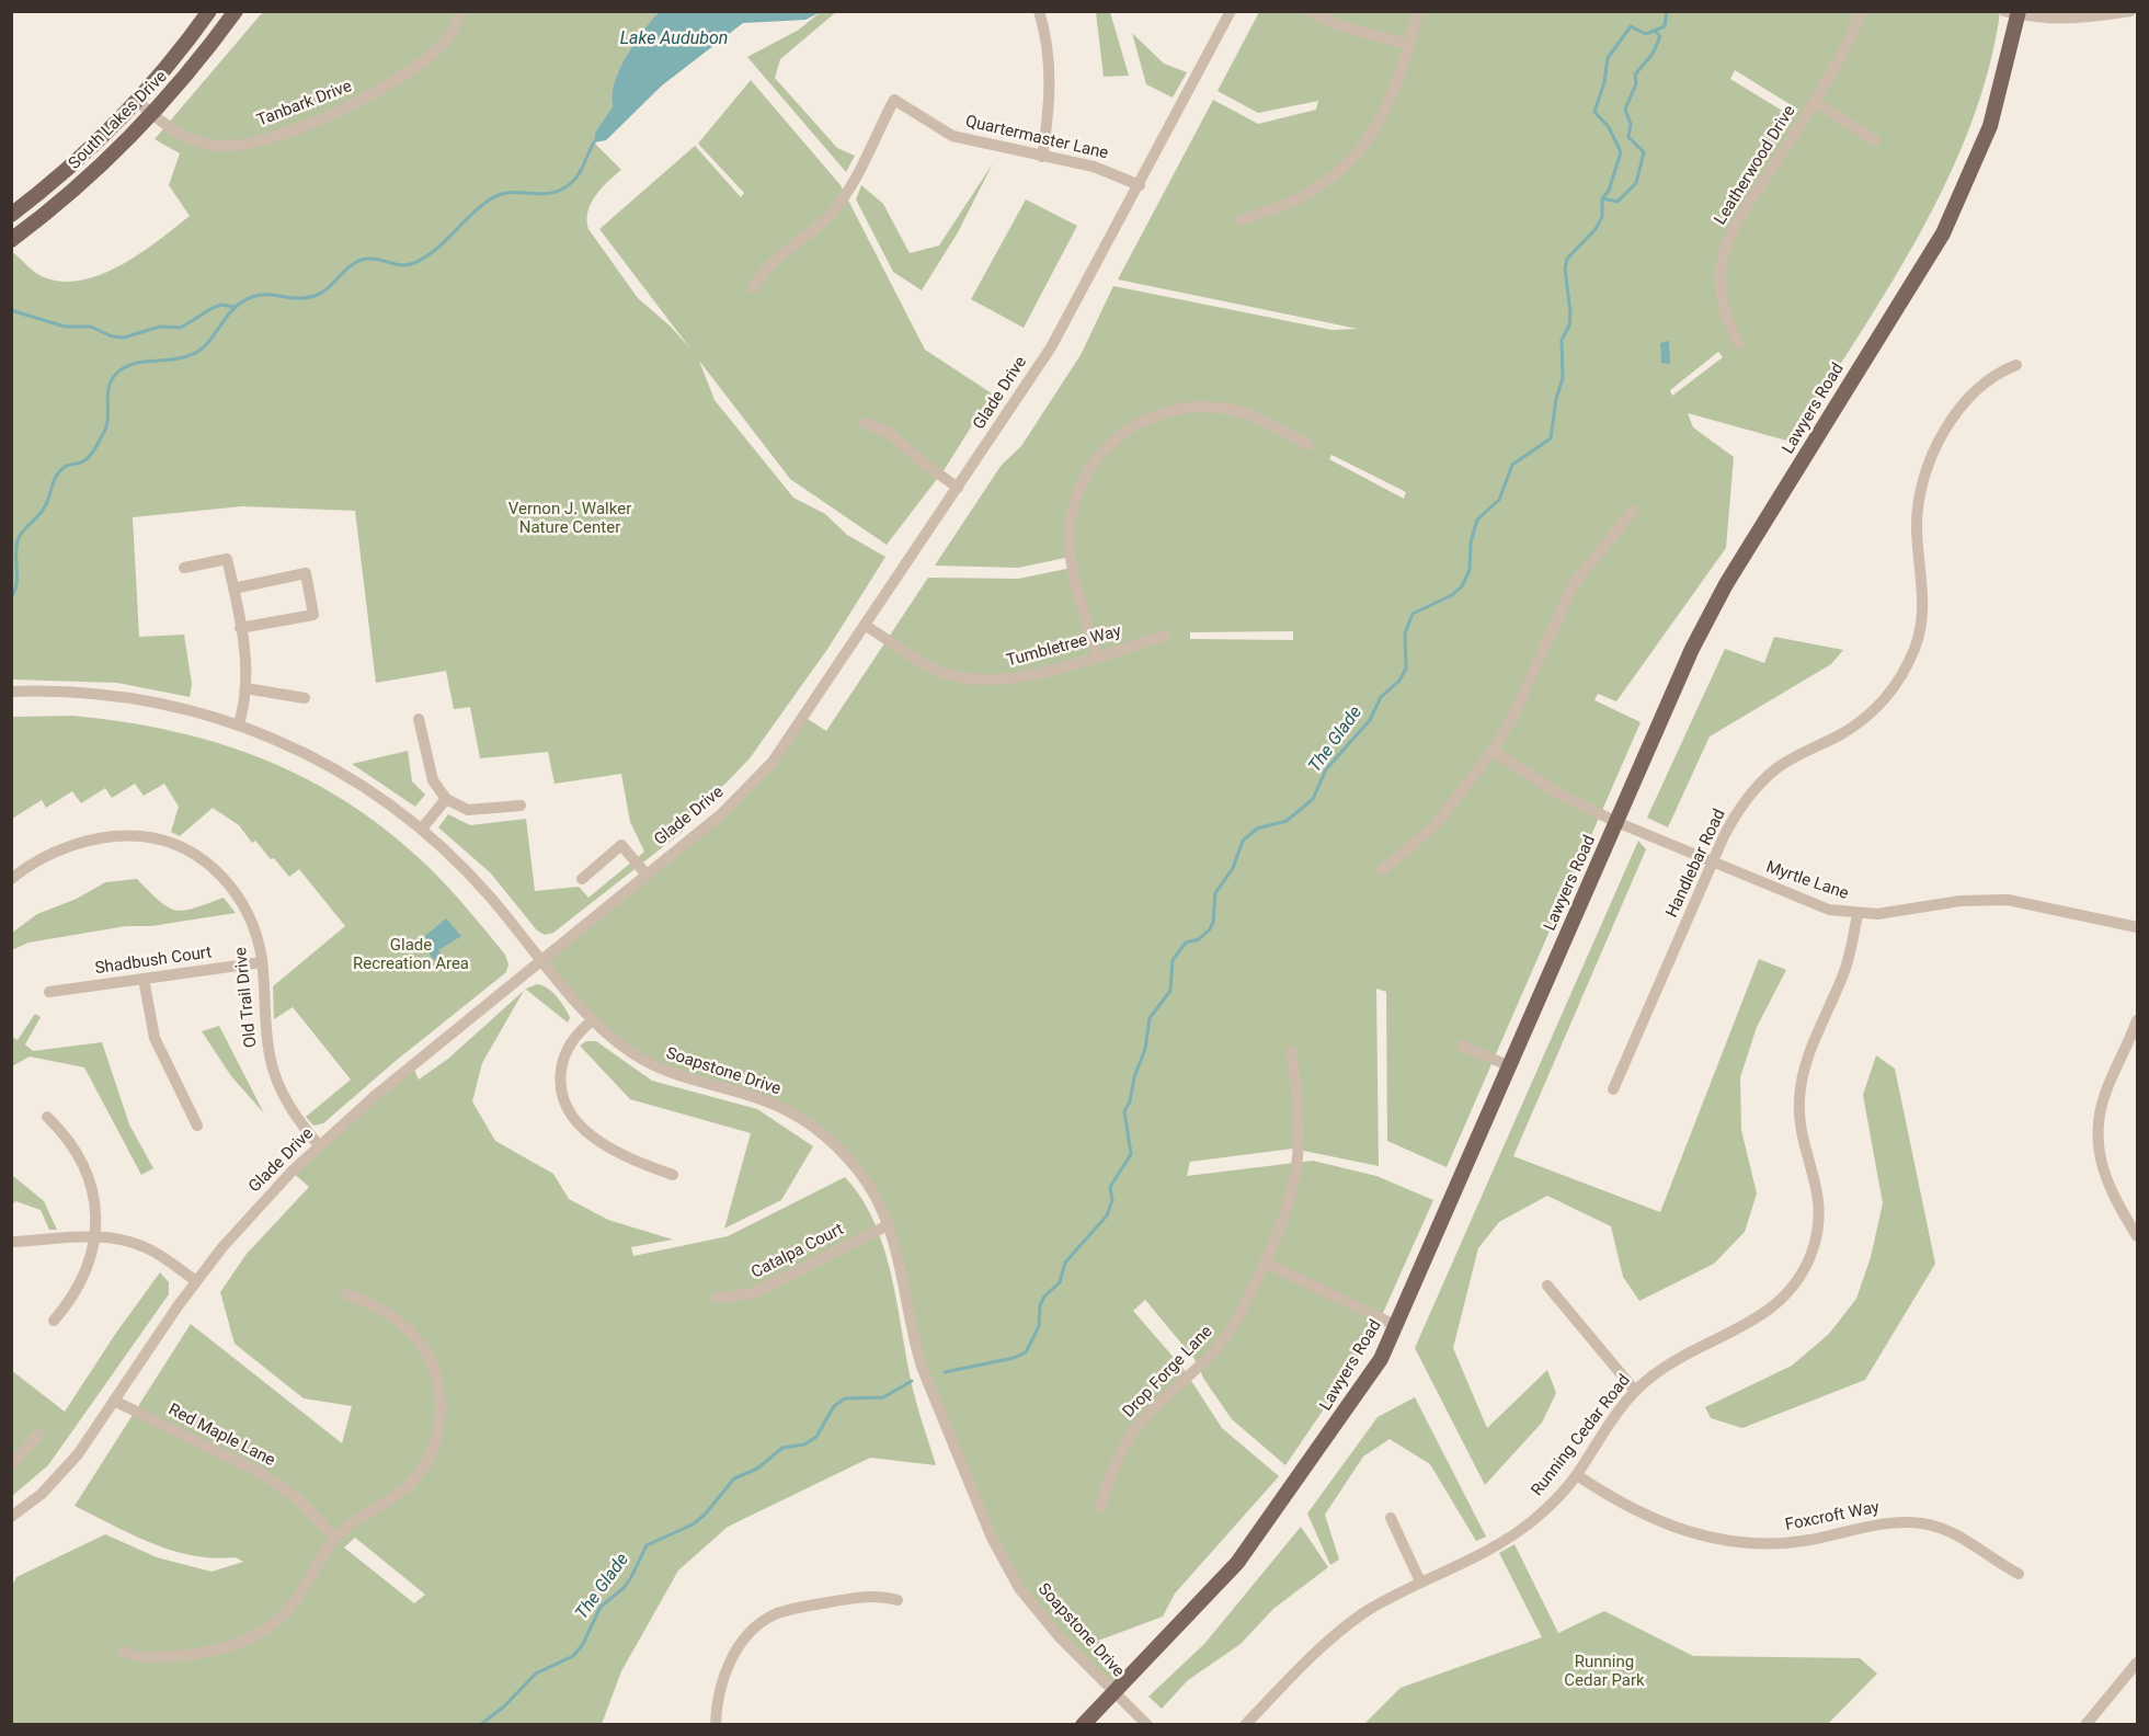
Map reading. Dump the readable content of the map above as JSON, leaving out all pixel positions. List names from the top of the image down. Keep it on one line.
{"streets":{"main road":["South Lakes Drive","Lawyers Road"],"street":["Tanbark Drive","Quartermaster Lane","Leatherwood Drive","Glade Drive","Tumbletree Way","Handlebar Road","Myrtle Lane","Shadbush Court","Old Trail Drive","Soapstone Drive","Catalpa Court","Drop Forge Lane","Red Maple Lane","Running Cedar Road","Foxcroft Way"]},"crossings":[["Tanbark Drive","South Lakes Drive"],["Quartermaster Lane","Glade Drive"],["Glade Drive","Tumbletree Way"],["Glade Drive","Old Trail Drive"],["Glade Drive","Soapstone Drive"],["Glade Drive","Red Maple Lane"],["Lawyers Road","Myrtle Lane"],["Lawyers Road","Soapstone Drive"],["Handlebar Road","Myrtle Lane"],["Myrtle Lane","Running Cedar Road"],["Shadbush Court","Old Trail Drive"],["Soapstone Drive","Catalpa Court"],["Running Cedar Road","Foxcroft Way"]],"water":["Lake Audubon","The Glade"],"parks":["Vernon J. Walker Nature Center","Glade Recreation Area","Running Cedar Park"]}
